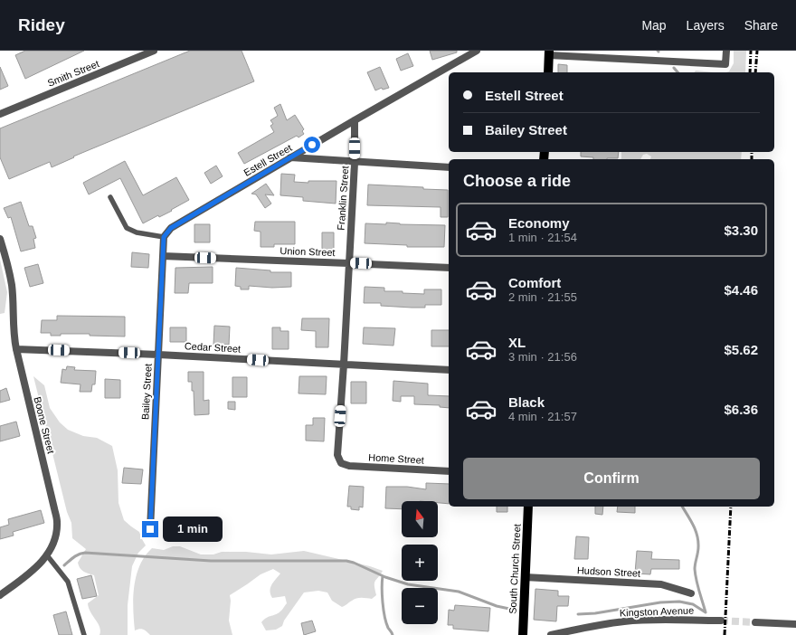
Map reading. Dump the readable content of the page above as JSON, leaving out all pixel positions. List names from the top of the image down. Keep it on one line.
{"streets":{"main road":["South Church Street"],"street":["Smith Street","Estell Street","Franklin Street","Union Street","Cedar Street","Bailey Street","Boone Street","Home Street","Hudson Street","Kingston Avenue"]},"crossings":[["Estell Street","Franklin Street"],["Franklin Street","Union Street"],["Franklin Street","Cedar Street"],["Franklin Street","Home Street"],["Union Street","Bailey Street"],["Cedar Street","Bailey Street"],["Cedar Street","Boone Street"],["South Church Street","Hudson Street"]],"north":"top","page":{"header":"Ridey","nav":["Map","Layers","Share"],"banner":["Estell Street","Bailey Street"],"heading":"Choose a ride","list":[{"name":"Economy","note":"1 min · 21:54","value":"$3.30"},{"name":"Comfort","note":"2 min · 21:55","value":"$4.46"},{"name":"XL","note":"3 min · 21:56","value":"$5.62"},{"name":"Black","note":"4 min · 21:57","value":"$6.36"}],"buttons":"Confirm","map_buttons":["+","−"],"bubble":"1 min"}}
